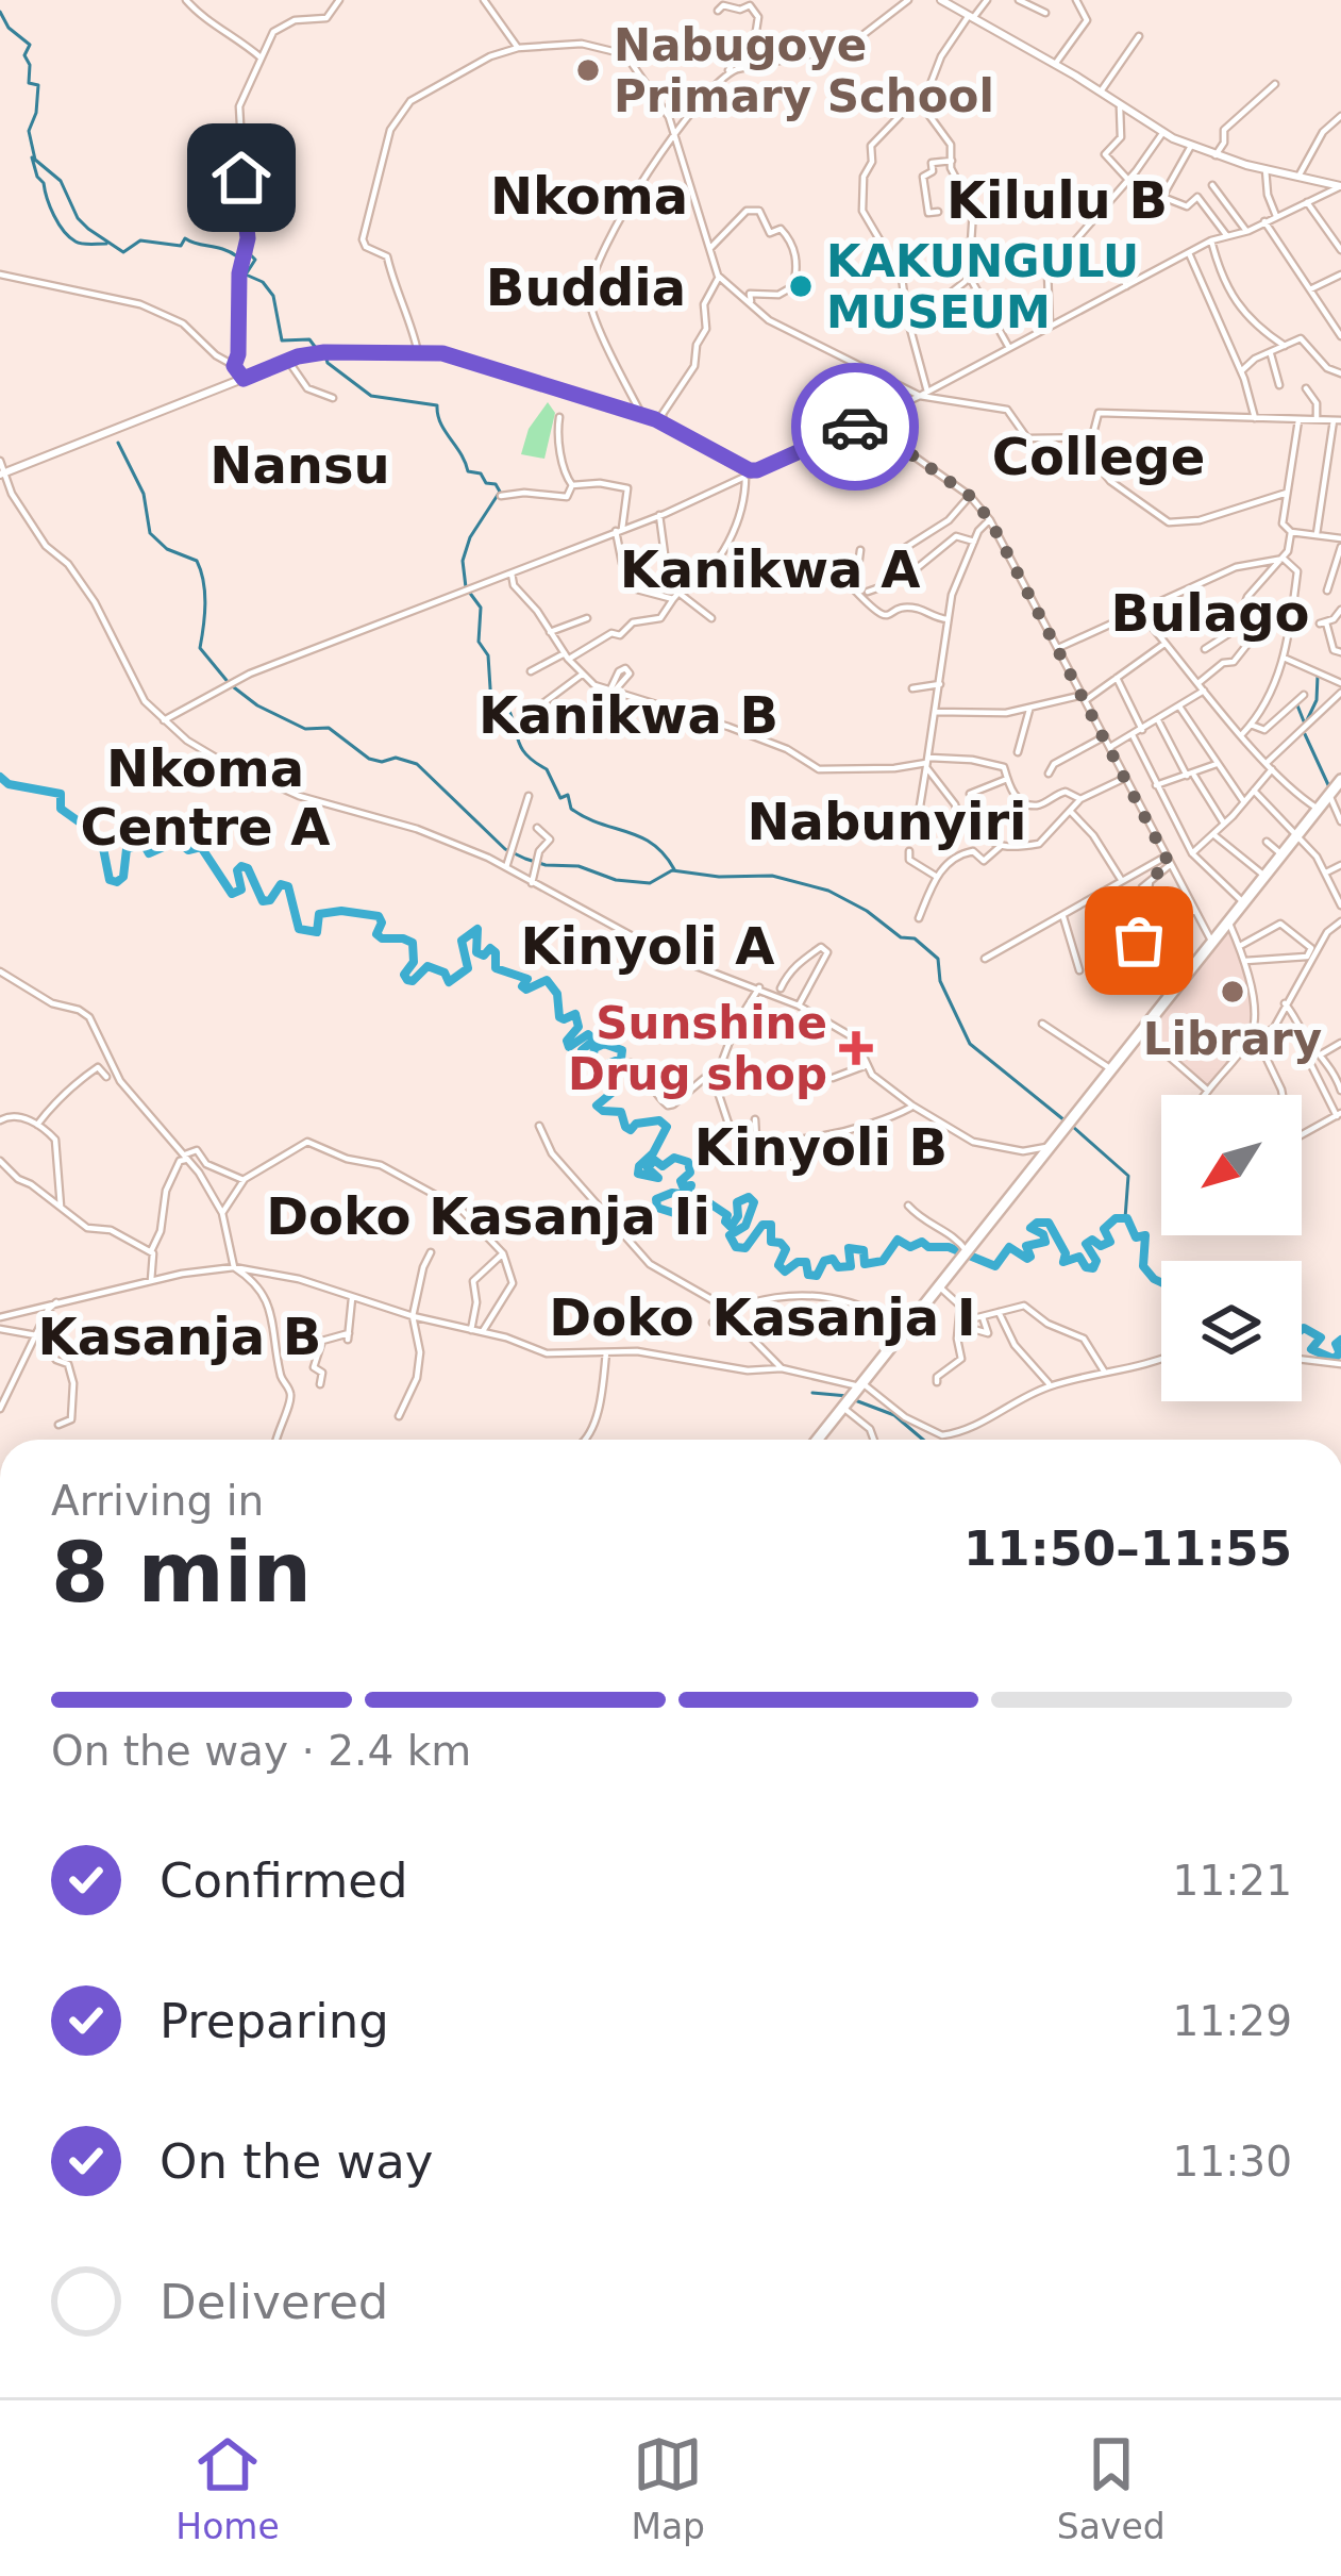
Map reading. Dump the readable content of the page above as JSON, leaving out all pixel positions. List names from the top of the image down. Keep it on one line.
{"districts":["Nkoma","Kilulu B","Buddia","College","Nansu","Kanikwa A","Bulago","Kanikwa B","Nkoma Centre A","Nabunyiri","Kinyoli A","Kinyoli B","Doko Kasanja Ii","Doko Kasanja I","Kasanja B"],"places":{"other":["Nabugoye Primary School","KAKUNGULU MUSEUM","Library"],"health":["Sunshine Drug shop"]},"north":"bottom left","page":{"heading":["8 min","Arriving in","11:50–11:55"],"bar":"On the way · 2.4 km","list":[["Confirmed","11:21"],["Preparing","11:29"],["On the way","11:30"],"Delivered"],"tabs":["Home","Map","Saved"]}}
